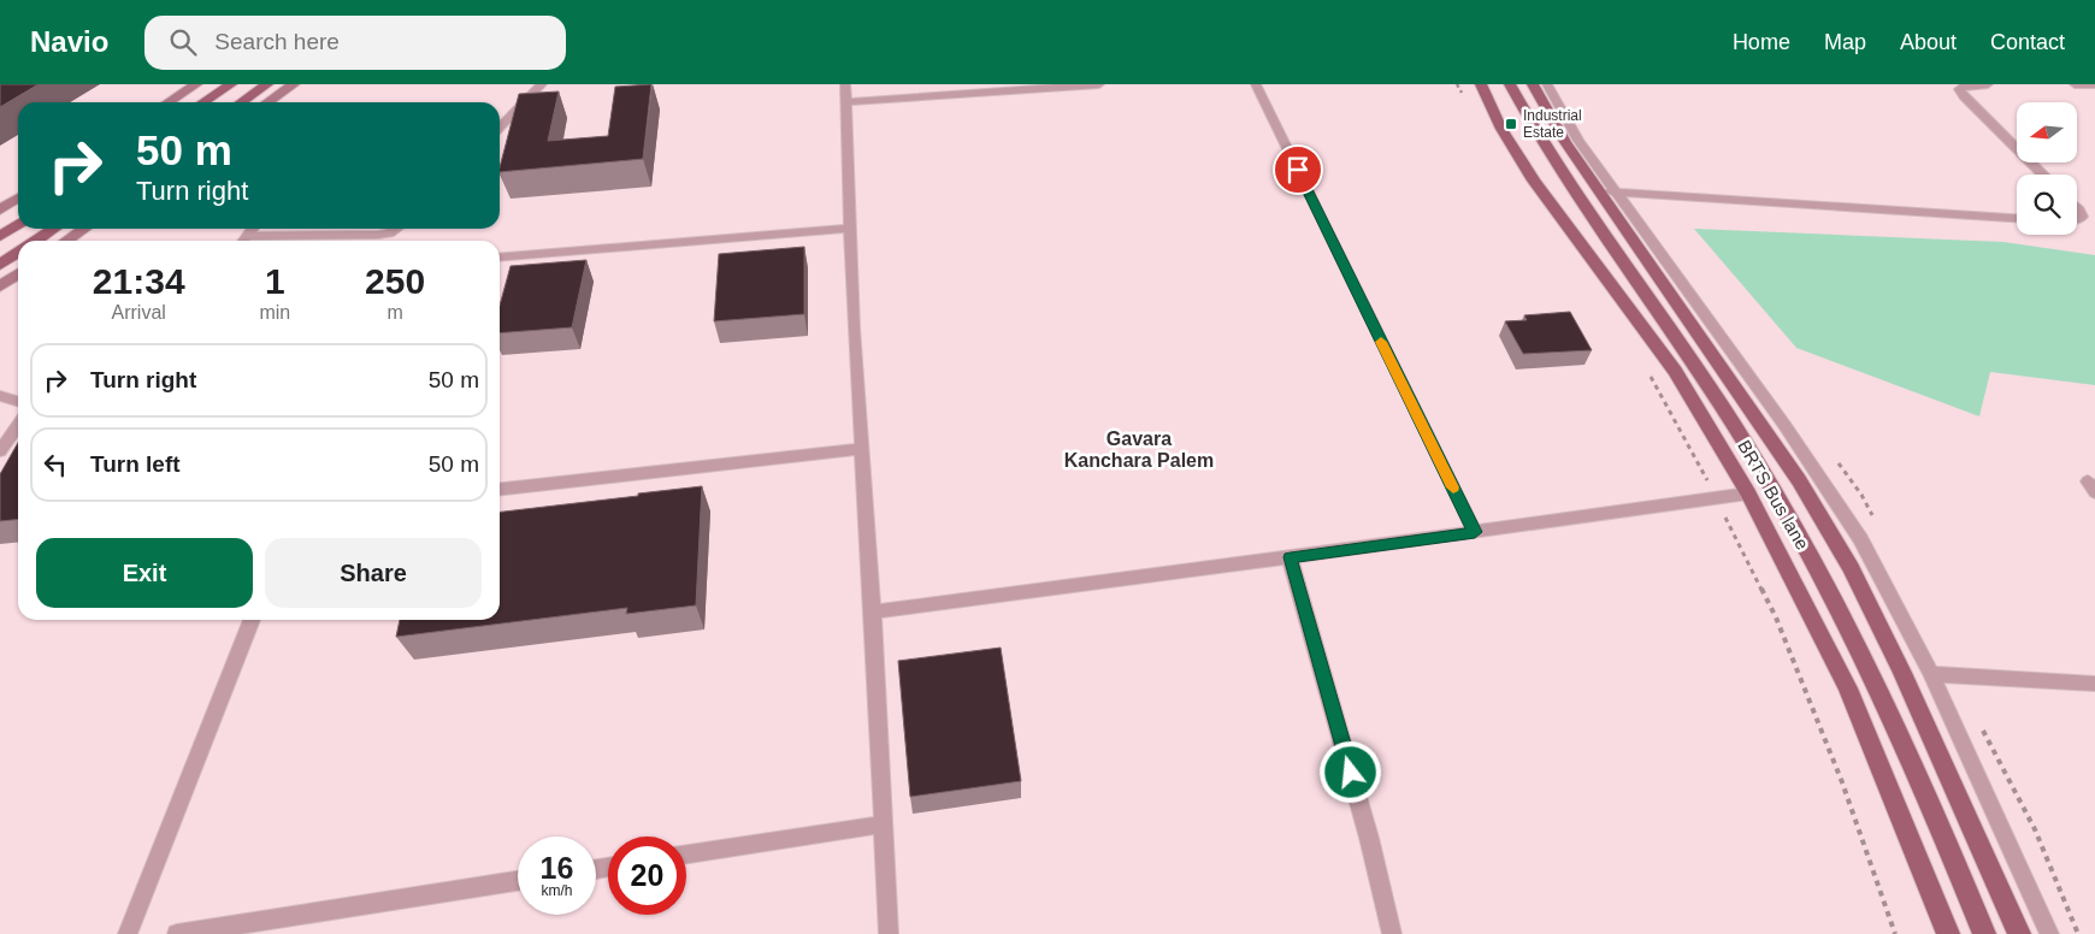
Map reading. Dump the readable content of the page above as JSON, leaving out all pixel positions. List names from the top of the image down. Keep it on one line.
{"streets":{"main road":["BRTS Bus lane"]},"districts":["Gavara Kanchara Palem"],"places":{"transit":["Industrial Estate"]},"north":"left","page":{"header":"Navio","search":"Search here","nav":["Home","Map","About","Contact"],"turn":["50 m","Turn right"],"eta":["21:34","Arrival","1","min","250","m"],"list":[{"name":"Turn right","value":"50 m"},{"name":"Turn left","value":"50 m"}],"buttons":["Exit","Share"],"speed":"16 km/h","limit":"20"}}
